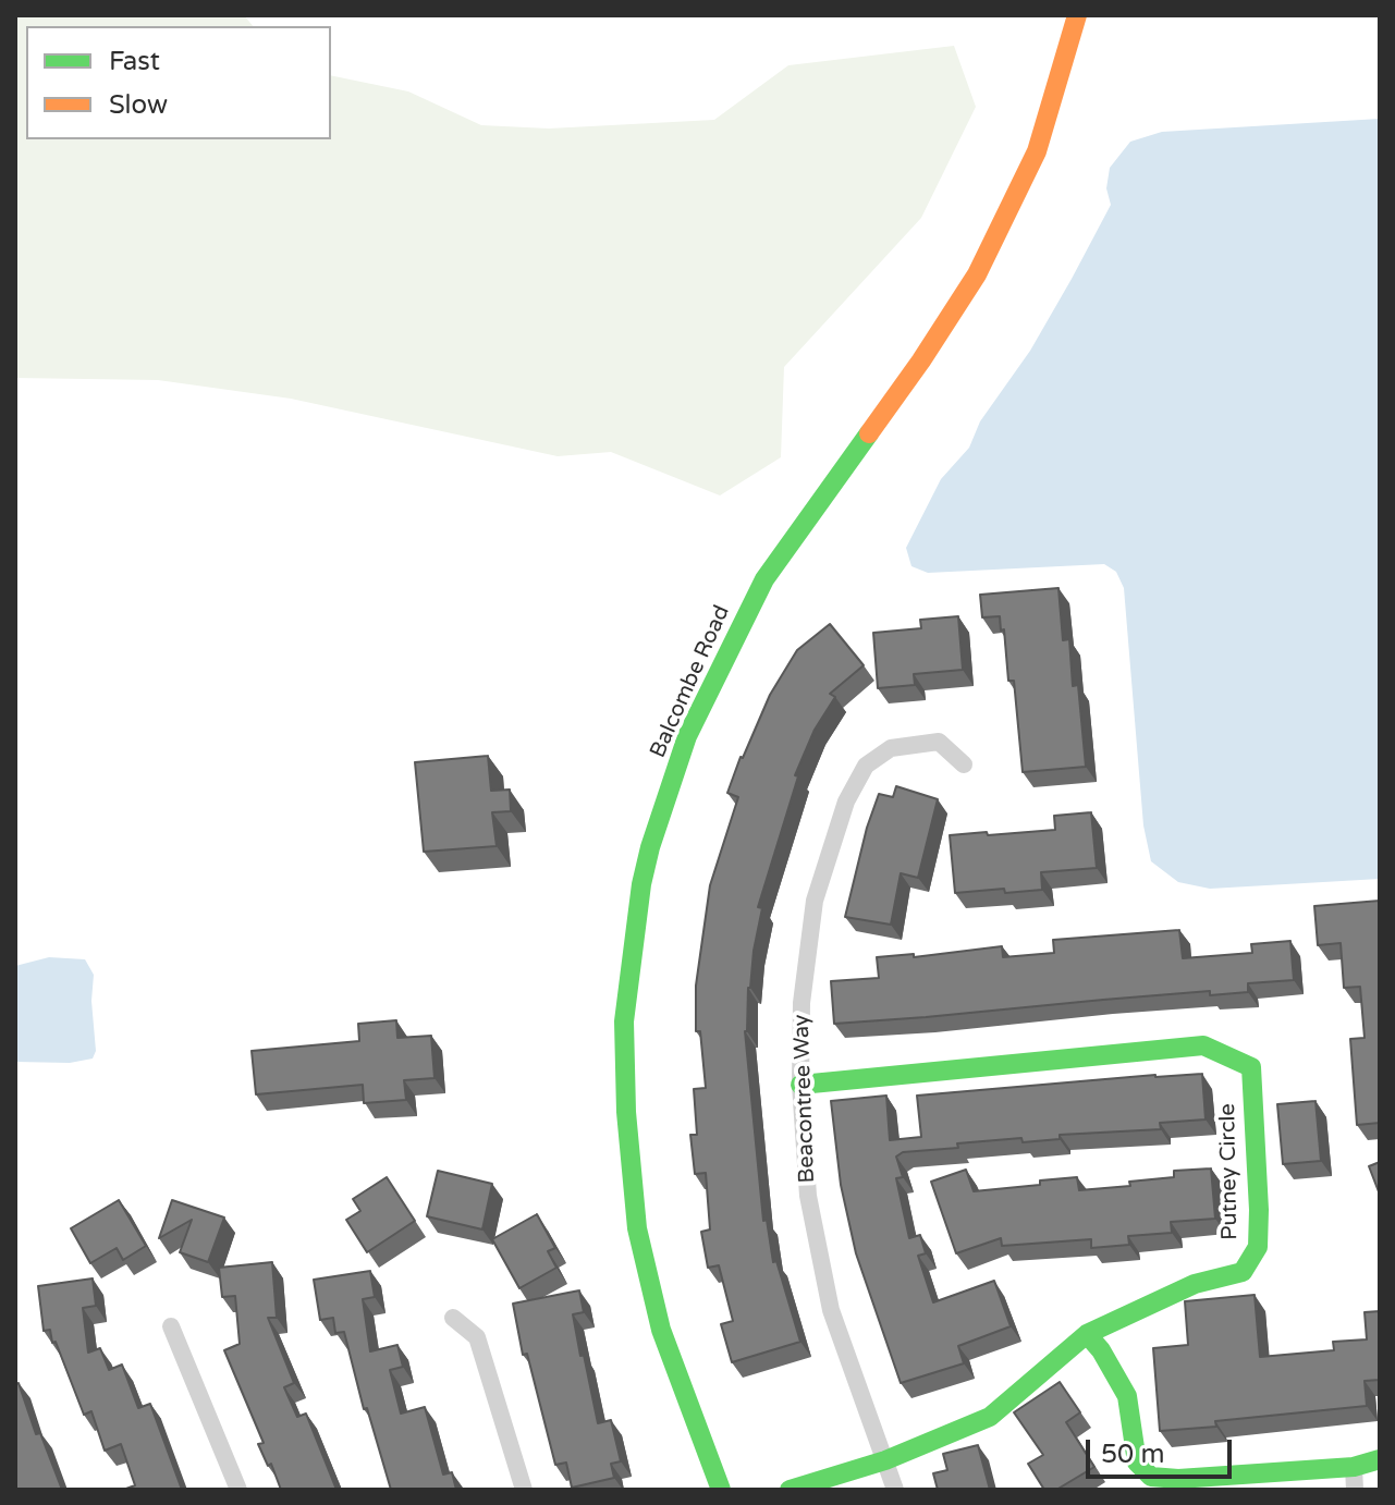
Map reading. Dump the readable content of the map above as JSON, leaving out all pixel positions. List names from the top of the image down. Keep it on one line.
{"streets":{"street":["Balcombe Road","Beacontree Way","Putney Circle"]},"crossings":[["Beacontree Way","Putney Circle"]],"legend":["Fast","Slow"],"scale_bar":"50 m"}
